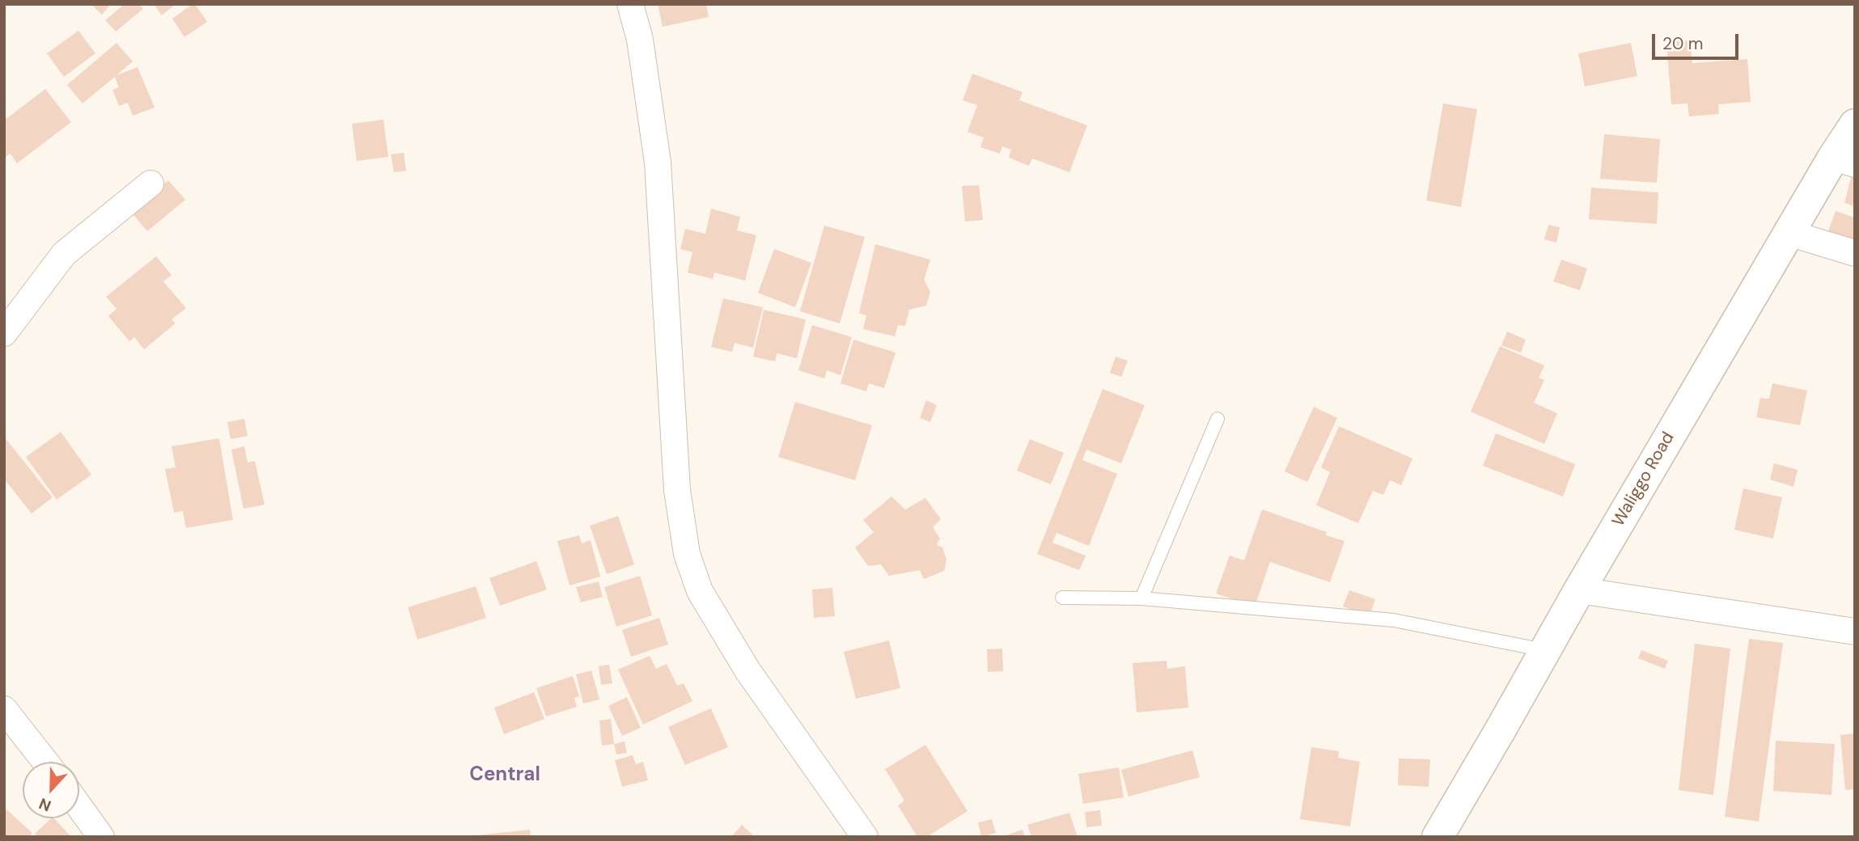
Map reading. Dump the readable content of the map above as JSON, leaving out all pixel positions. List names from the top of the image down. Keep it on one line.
{"streets":{"street":["Waliggo Road"]},"districts":["Central"],"scale_bar":"20 m","north":"bottom"}
